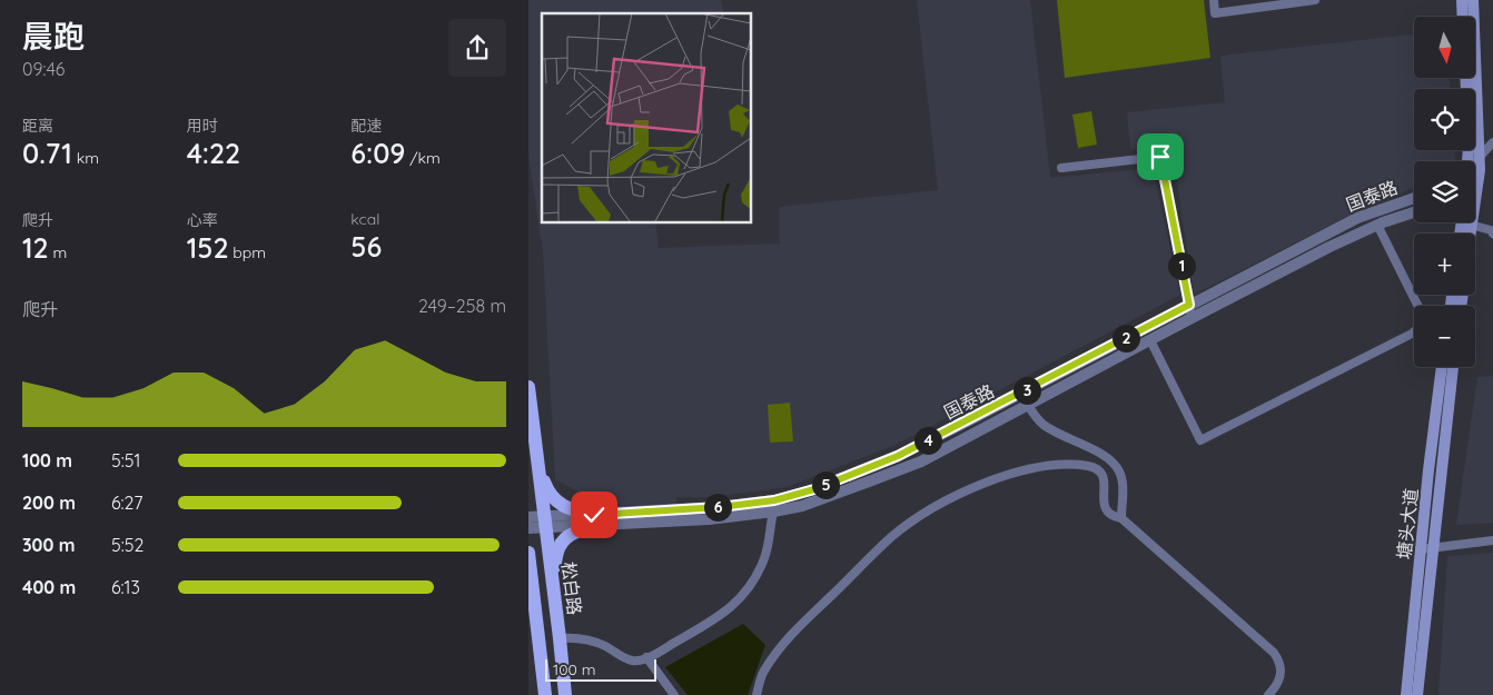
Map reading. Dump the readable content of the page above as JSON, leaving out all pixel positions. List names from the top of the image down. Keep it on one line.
{"streets":{"main road":["塘头大道","松白路"],"street":["国泰路"]},"crossings":[["国泰路","松白路"]],"scale_bar":"100 m","north":"bottom","page":{"heading":["晨跑","09:46"],"map_buttons":["+","−"],"stats":[["距离","0.71 km"],["用时","4:22"],["配速","6:09 /km"],["爬升","12 m"],["心率","152 bpm"],["kcal","56"]],"pins":["1","2","3","4","5","6"],"chart":["爬升","249–258 m"],"list":[{"name":"100 m","note":"5:51"},{"name":"200 m","note":"6:27"},{"name":"300 m","note":"5:52"},{"name":"400 m","note":"6:13"}],"scale":"100 m"}}
